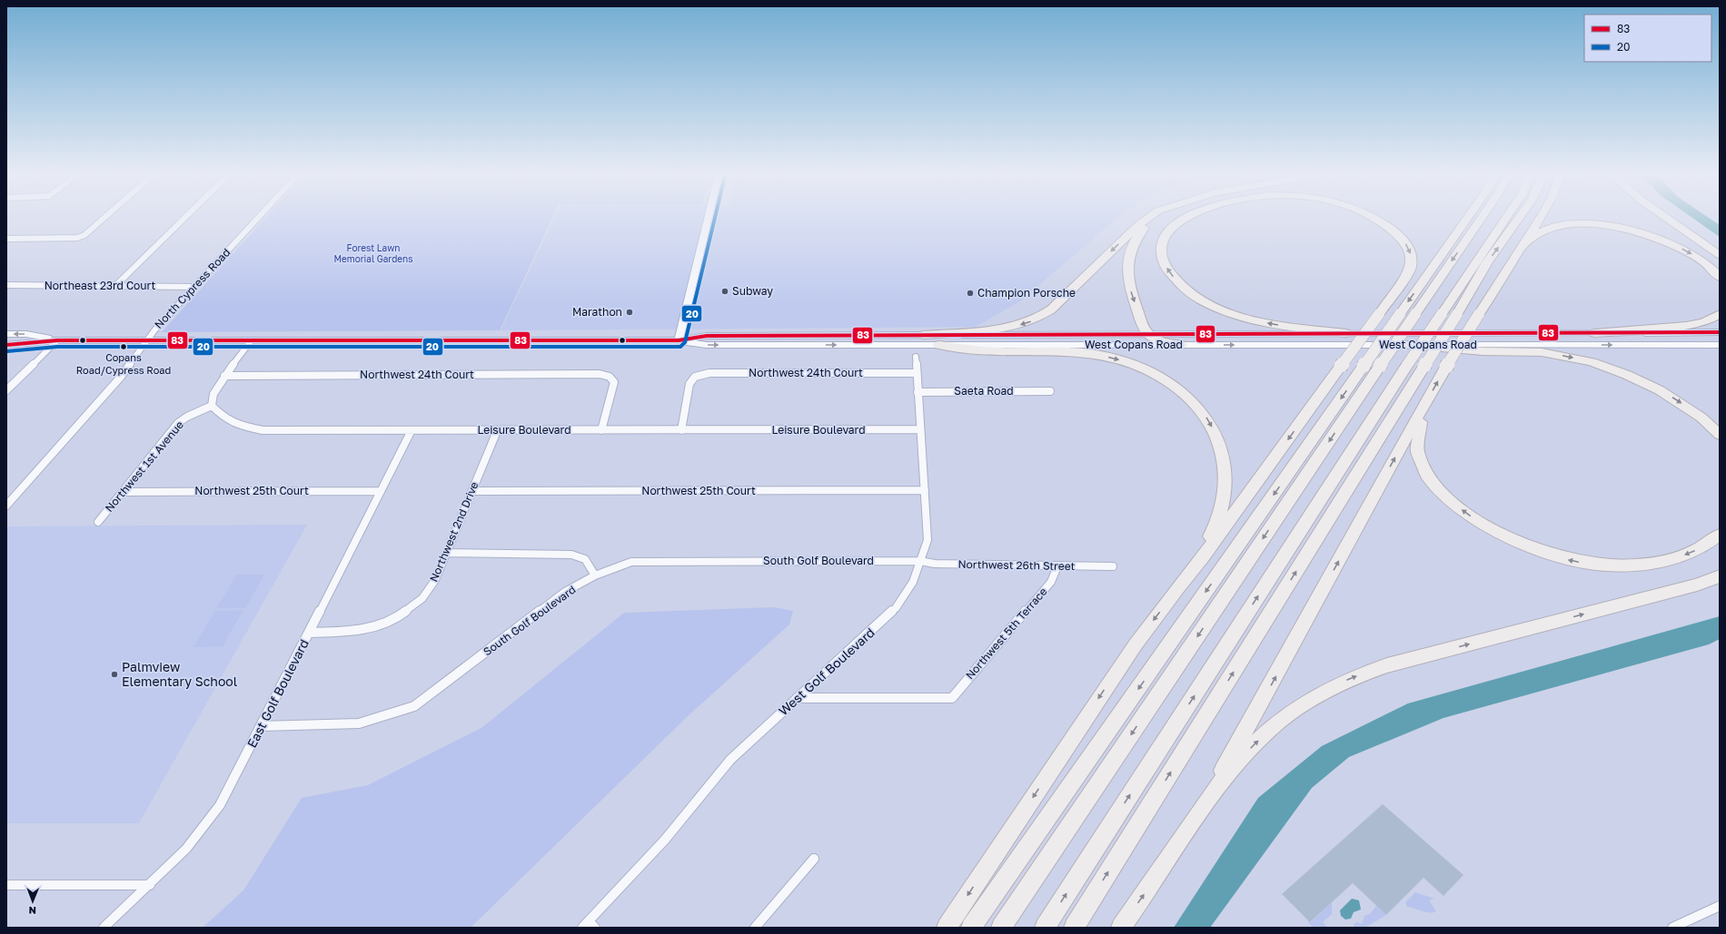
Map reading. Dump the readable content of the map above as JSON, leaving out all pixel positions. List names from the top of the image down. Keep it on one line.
{"streets":{"main road":["West Copans Road"],"street":["Northeast 23rd Court","North Cypress Road","Northwest 24th Court","Saeta Road","Leisure Boulevard","Northwest 1st Avenue","Northwest 25th Court","Northwest 2nd Drive","South Golf Boulevard","Northwest 26th Street","Northwest 5th Terrace","West Golf Boulevard","East Golf Boulevard"]},"crossings":[["Northeast 23rd Court","North Cypress Road"],["North Cypress Road","West Copans Road"],["Northwest 24th Court","Leisure Boulevard"],["Northwest 24th Court","West Golf Boulevard"],["Saeta Road","West Golf Boulevard"],["Leisure Boulevard","Northwest 1st Avenue"],["Leisure Boulevard","Northwest 2nd Drive"],["Leisure Boulevard","West Golf Boulevard"],["Leisure Boulevard","East Golf Boulevard"],["Northwest 1st Avenue","Northwest 25th Court"],["Northwest 25th Court","Northwest 2nd Drive"],["Northwest 25th Court","West Golf Boulevard"],["Northwest 25th Court","East Golf Boulevard"],["Northwest 2nd Drive","East Golf Boulevard"],["South Golf Boulevard","Northwest 26th Street"],["South Golf Boulevard","West Golf Boulevard"],["South Golf Boulevard","East Golf Boulevard"],["Northwest 26th Street","Northwest 5th Terrace"],["Northwest 26th Street","West Golf Boulevard"],["Northwest 5th Terrace","West Golf Boulevard"]],"parks":["Forest Lawn Memorial Gardens"],"places":["Subway","Champion Porsche","Marathon","Copans Road/Cypress Road","Palmview Elementary School"],"lines":["transit line 20","transit line 83"],"legend":["83","20"],"north":"bottom"}
